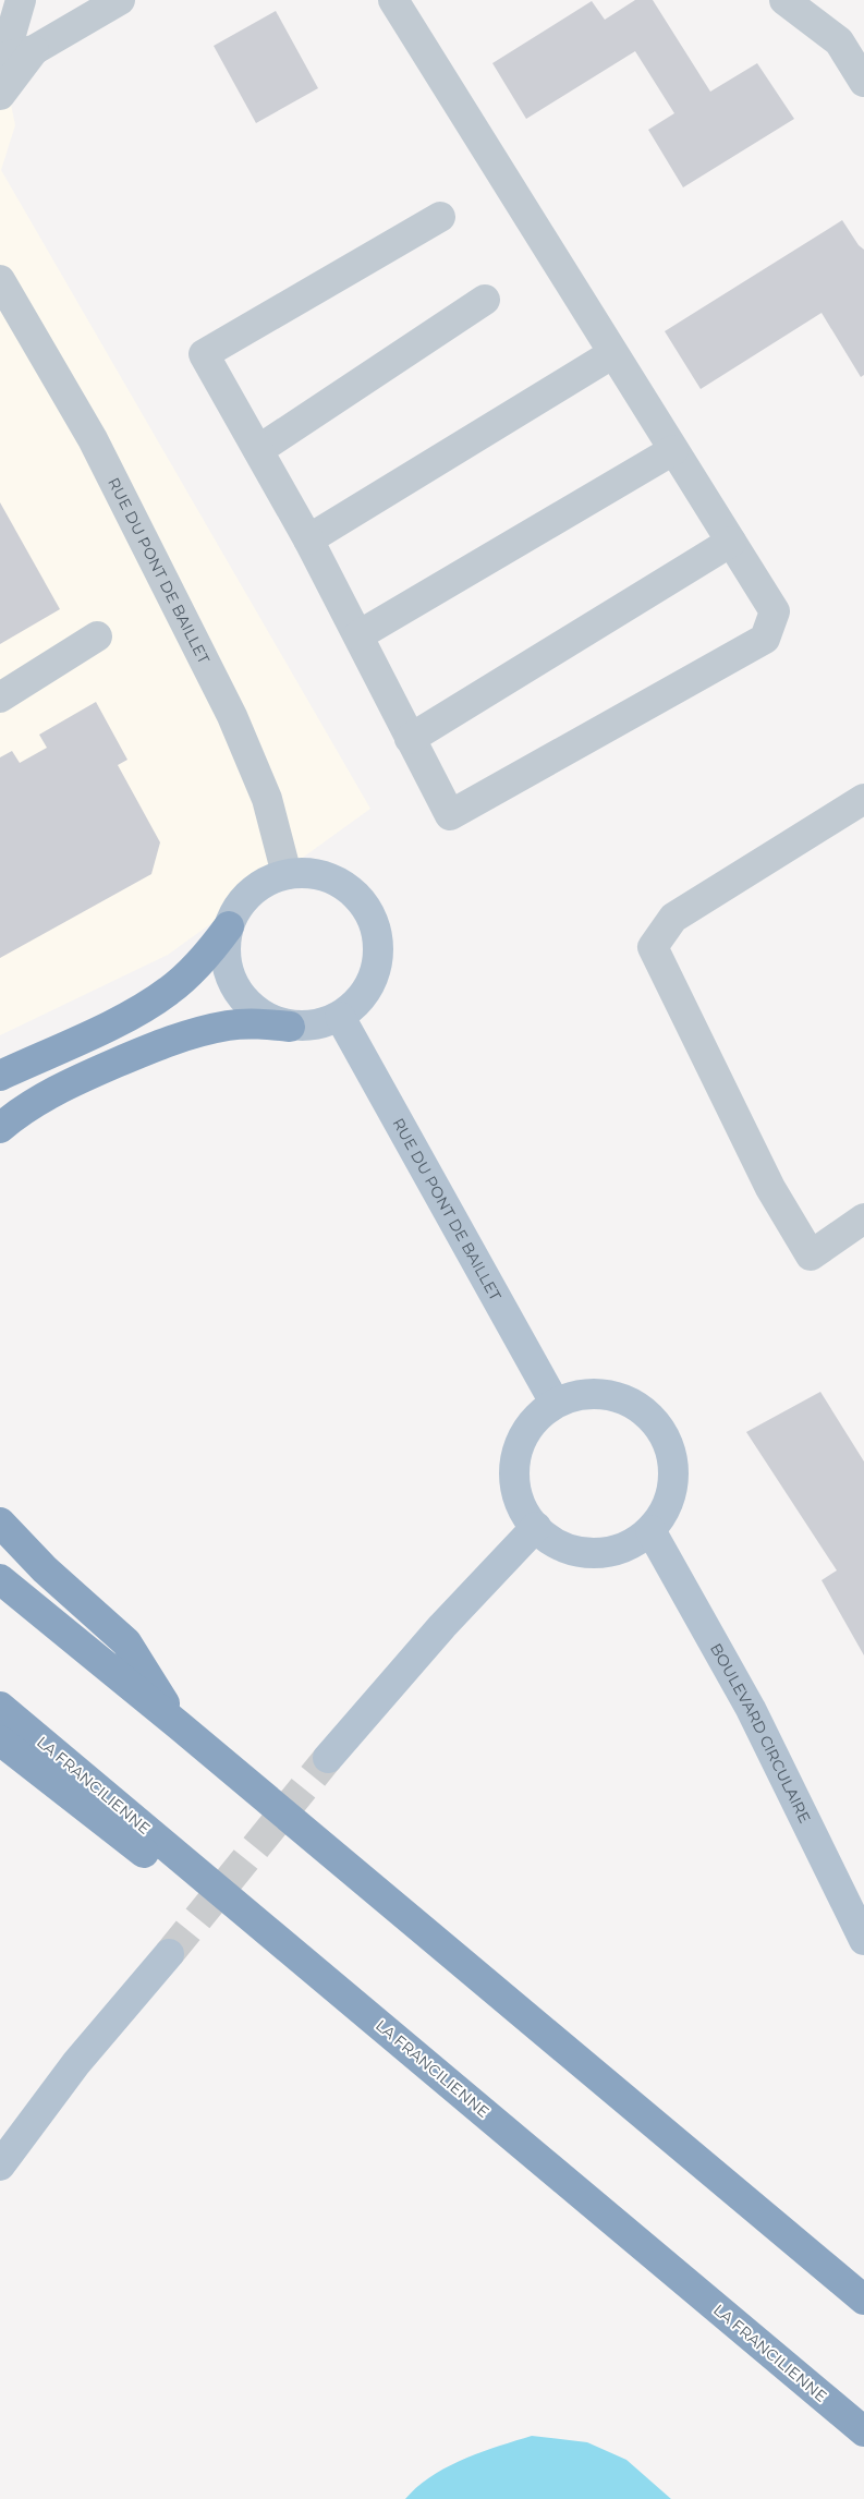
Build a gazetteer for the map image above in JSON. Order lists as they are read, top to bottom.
{
  "streets": {
    "highway": ["LA FRANCILIENNE"],
    "main road": ["RUE DU PONT DE BAILLET", "BOULEVARD CIRCULAIRE"]
  },
  "crossings": [
    ["RUE DU PONT DE BAILLET", "BOULEVARD CIRCULAIRE"]
  ]
}
